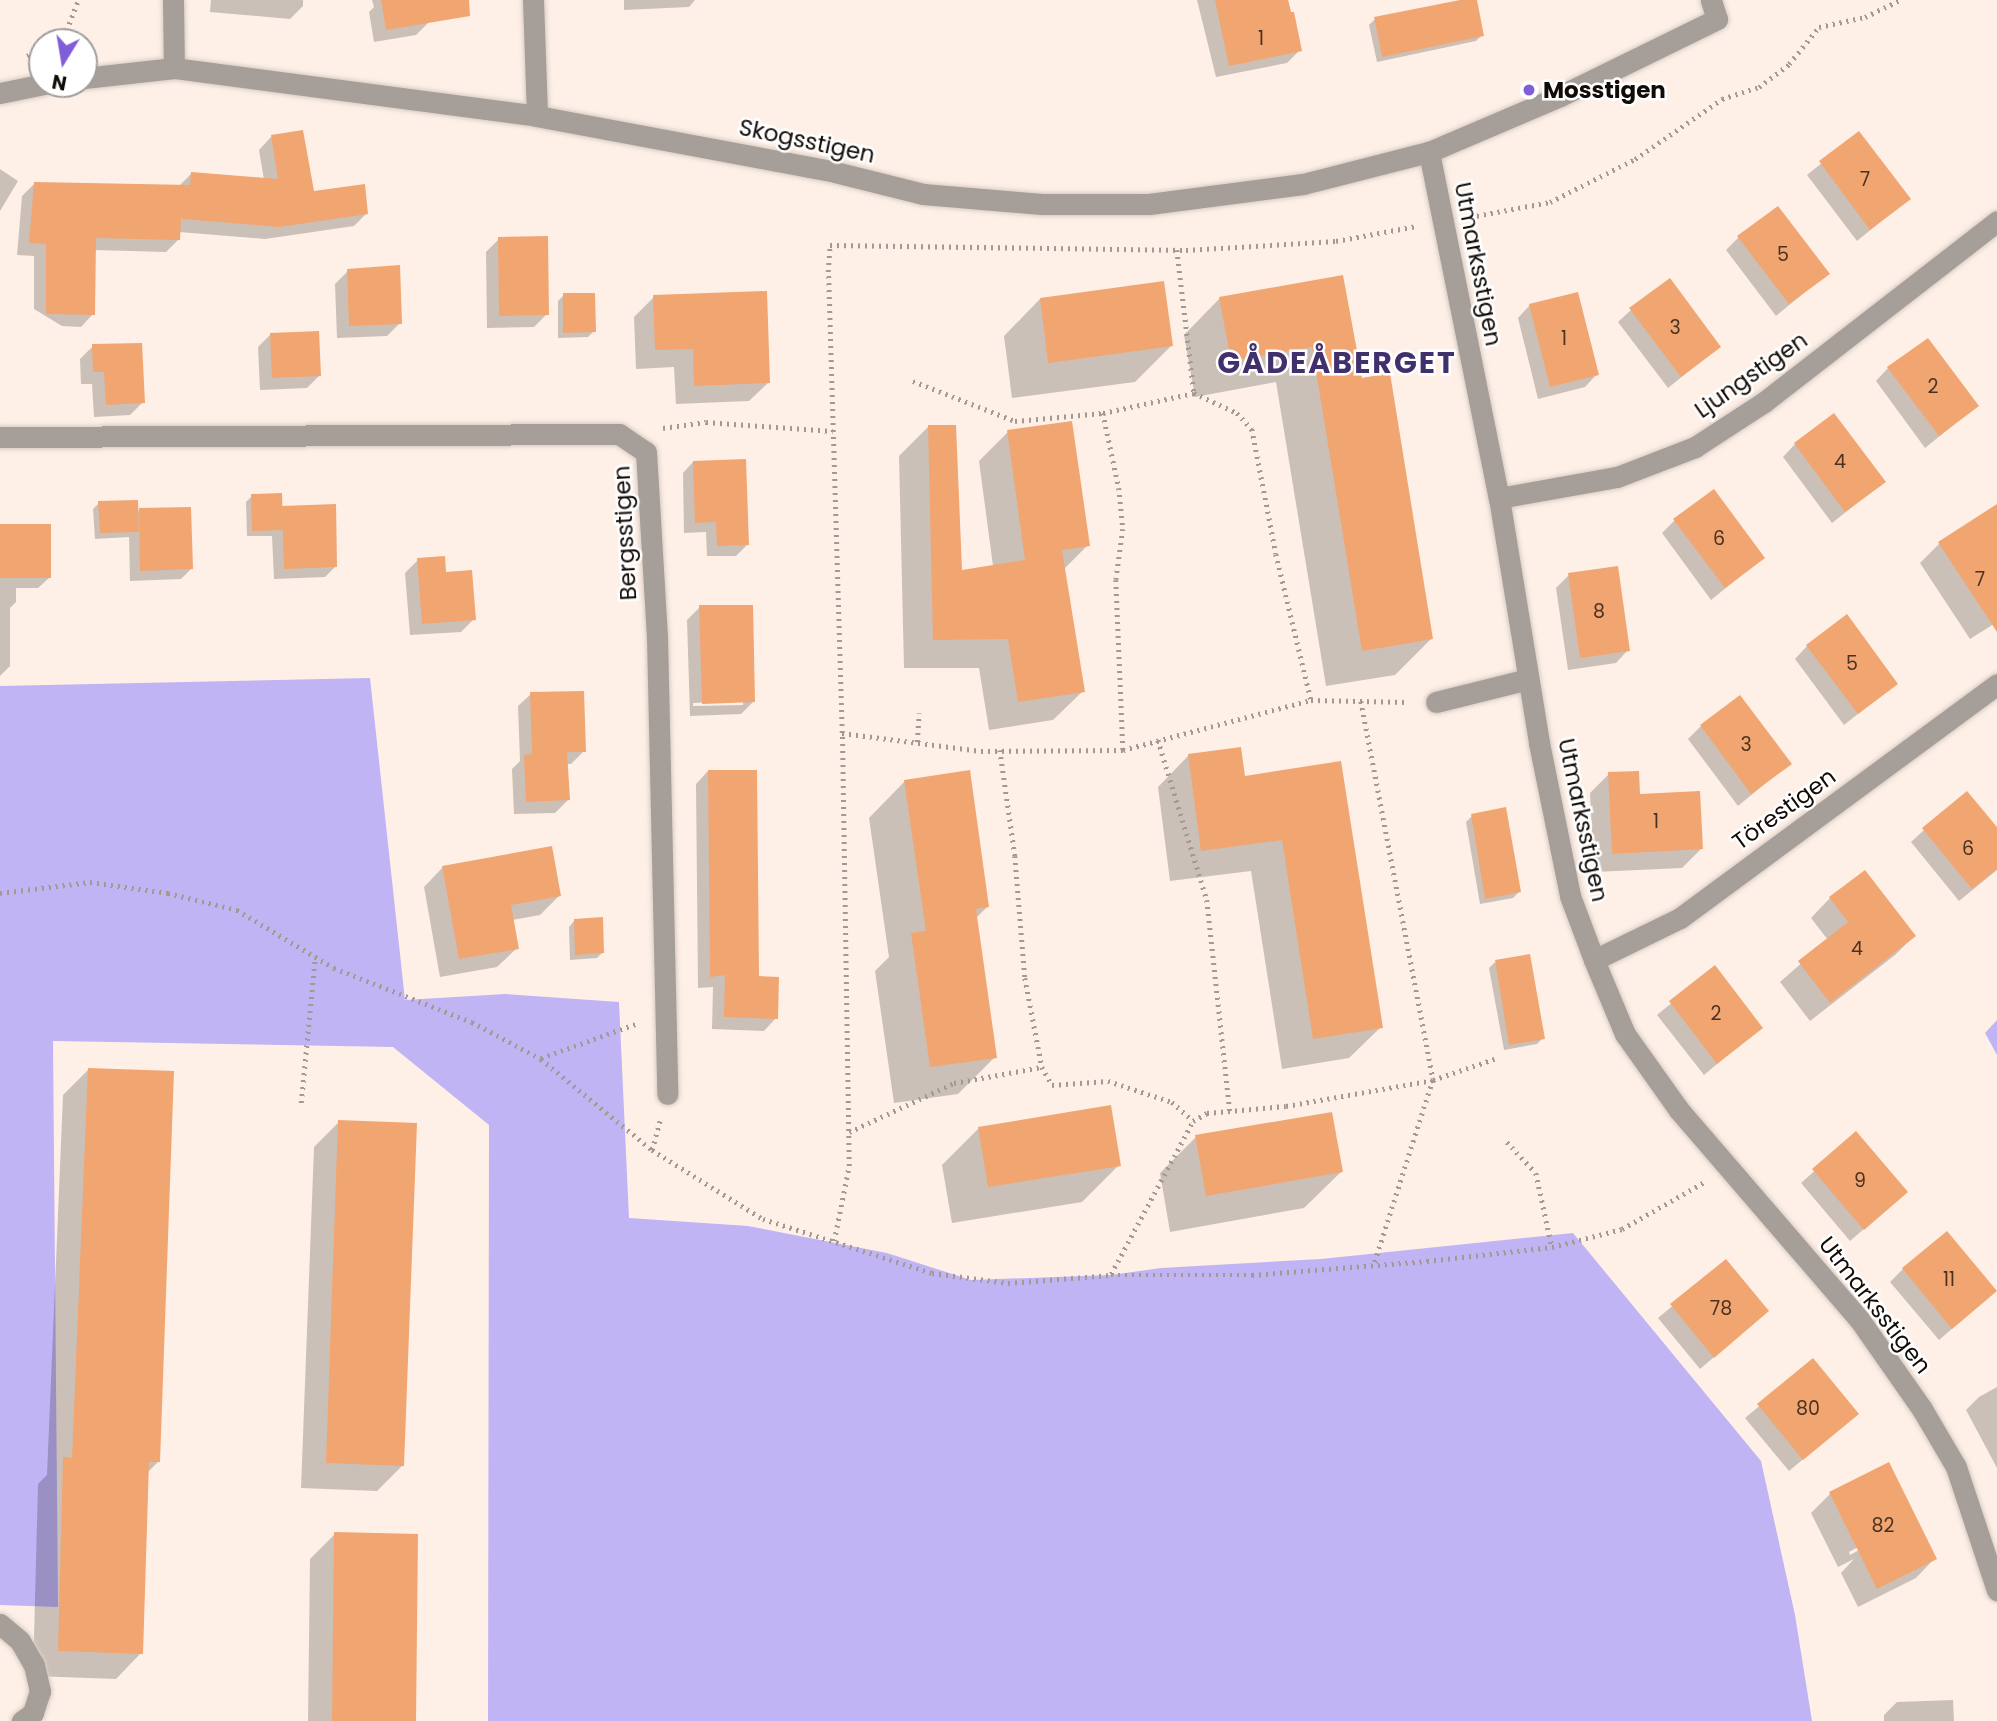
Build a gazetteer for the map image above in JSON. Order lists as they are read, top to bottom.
{
  "streets": {
    "street": [
      "Skogsstigen",
      "Utmarksstigen",
      "Ljungstigen",
      "Bergsstigen",
      "Törestigen"
    ]
  },
  "crossings": [
    ["Skogsstigen", "Utmarksstigen"],
    ["Utmarksstigen", "Ljungstigen"],
    ["Utmarksstigen", "Törestigen"]
  ],
  "districts": ["GÅDEÅBERGET"],
  "places": ["Mosstigen"],
  "house_numbers": [
    "1",
    "7",
    "5",
    "3",
    "1",
    "2",
    "4",
    "6",
    "7",
    "8",
    "5",
    "3",
    "1",
    "6",
    "4",
    "2",
    "9",
    "11",
    "78",
    "80",
    "82"
  ],
  "north": "bottom"
}
